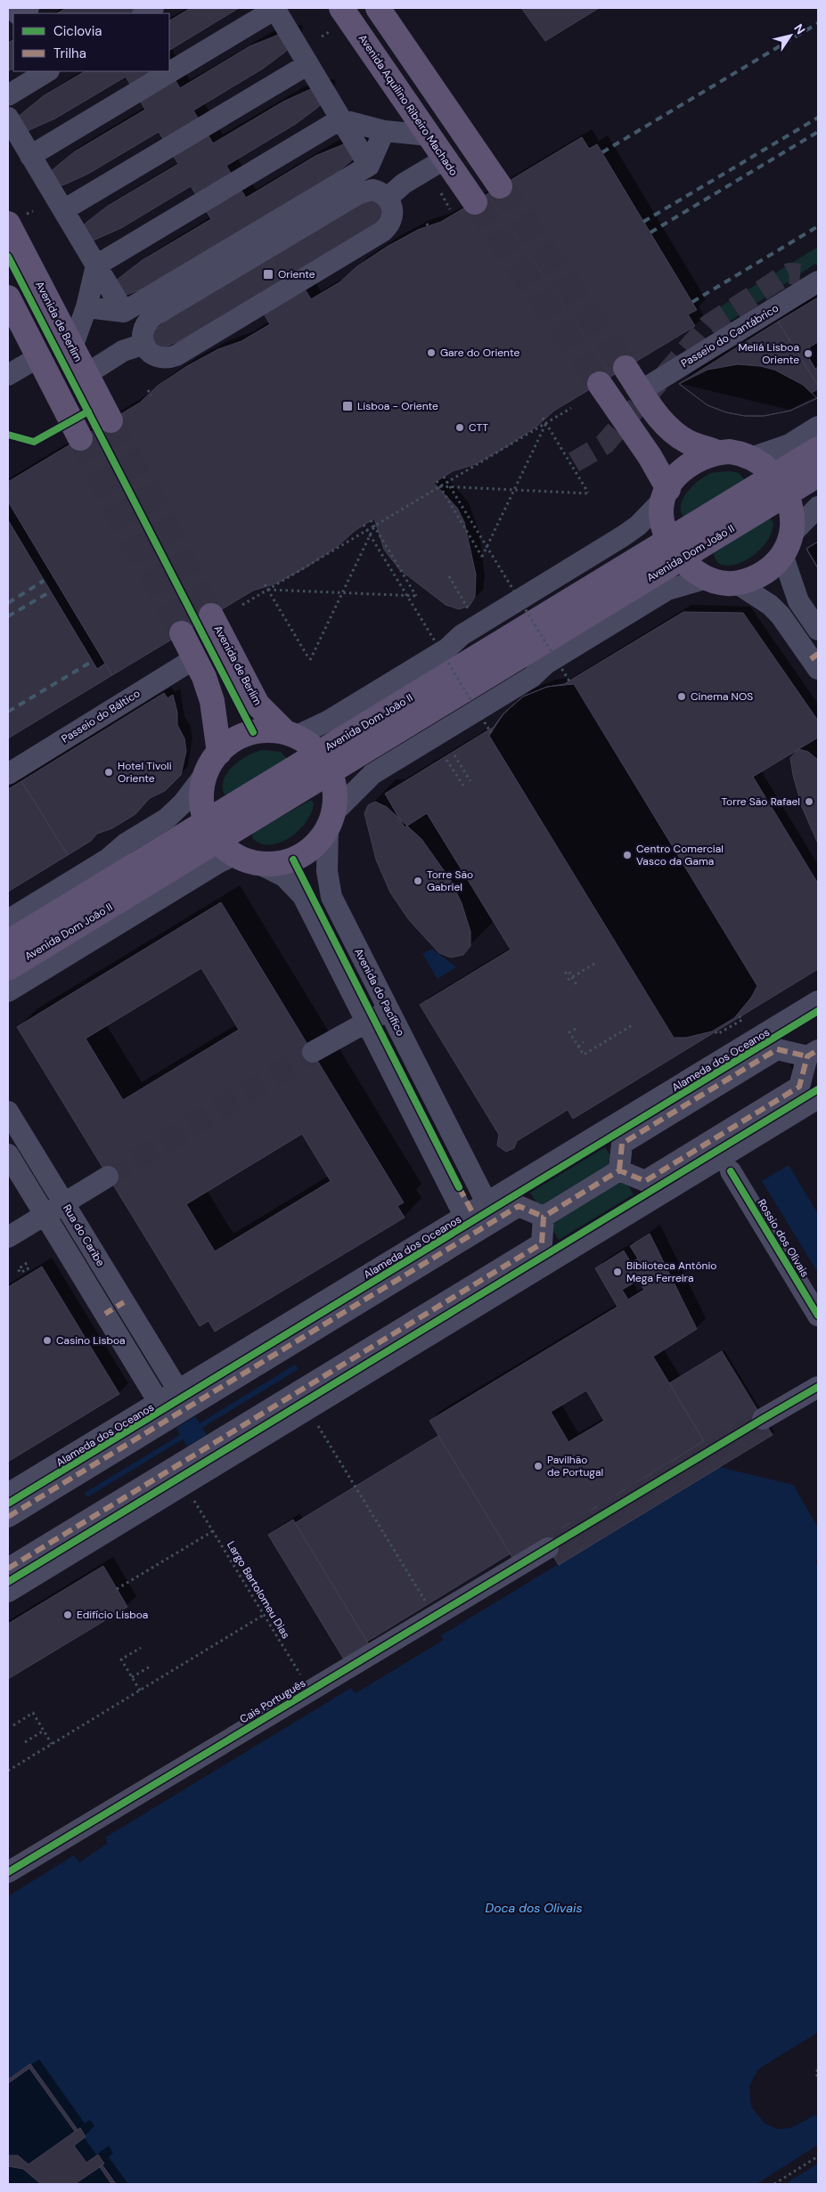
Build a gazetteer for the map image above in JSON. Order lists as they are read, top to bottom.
{
  "streets": {
    "main road": ["Avenida Aquilino Ribeiro Machado", "Avenida de Berlim", "Avenida Dom João II"],
    "street": [
      "Passeio do Cantábrico",
      "Passeio do Báltico",
      "Avenida do Pacífico",
      "Alameda dos Oceanos",
      "Rua do Caribe",
      "Rossio dos Olivais",
      "Cais Português"
    ],
    "path": ["Largo Bartolomeu Dias"]
  },
  "crossings": [
    ["Avenida de Berlim", "Avenida Dom João II"],
    ["Avenida Dom João II", "Avenida do Pacífico"],
    ["Avenida do Pacífico", "Alameda dos Oceanos"],
    ["Alameda dos Oceanos", "Rua do Caribe"],
    ["Largo Bartolomeu Dias", "Cais Português"]
  ],
  "water": ["Doca dos Olivais"],
  "places": {
    "transit": ["Oriente", "Lisboa - Oriente"],
    "other": [
      "Gare do Oriente",
      "Meliá Lisboa Oriente",
      "CTT",
      "Cinema NOS",
      "Hotel Tivoli Oriente",
      "Torre São Rafael",
      "Centro Comercial Vasco da Gama",
      "Torre São Gabriel",
      "Biblioteca António Mega Ferreira",
      "Casino Lisboa",
      "Pavilhão de Portugal",
      "Edifício Lisboa"
    ]
  },
  "legend": ["Ciclovia", "Trilha"],
  "north": "top right"
}
